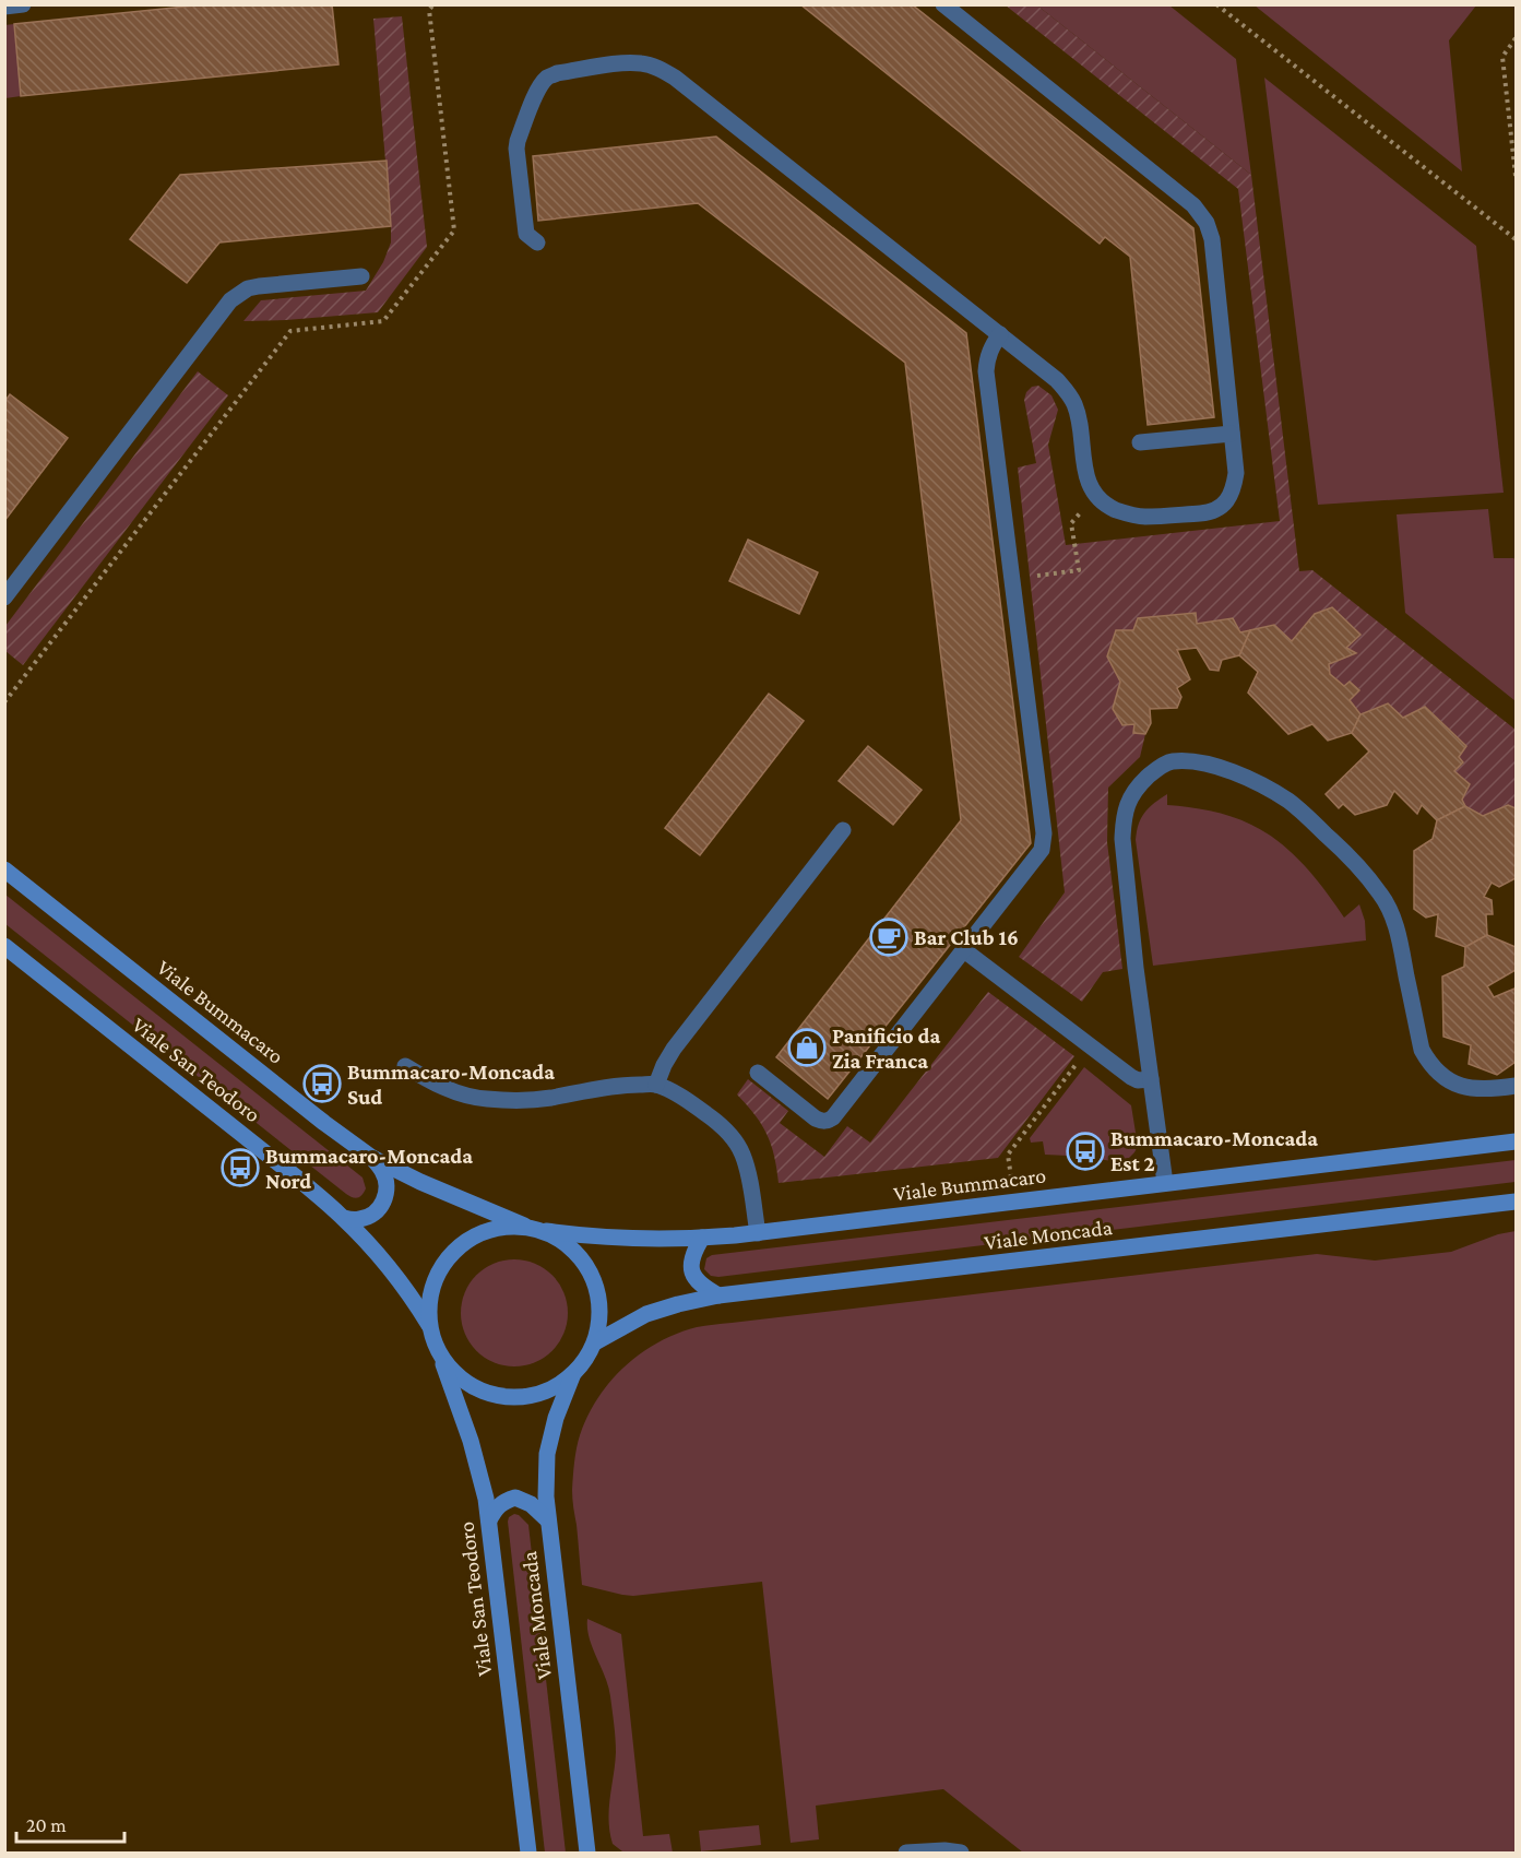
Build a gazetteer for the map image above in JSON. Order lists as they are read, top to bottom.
{
  "streets": {
    "main road": ["Viale Bummacaro", "Viale San Teodoro", "Viale Moncada"]
  },
  "crossings": [
    ["Viale Bummacaro", "Viale San Teodoro"],
    ["Viale Bummacaro", "Viale Moncada"],
    ["Viale San Teodoro", "Viale Moncada"]
  ],
  "places": {
    "cafe": ["Bar Club 16"],
    "shop": ["Panificio da Zia Franca"],
    "bus stop": ["Bummacaro-Moncada Sud", "Bummacaro-Moncada Est 2", "Bummacaro-Moncada Nord"]
  },
  "scale_bar": "20 m"
}
